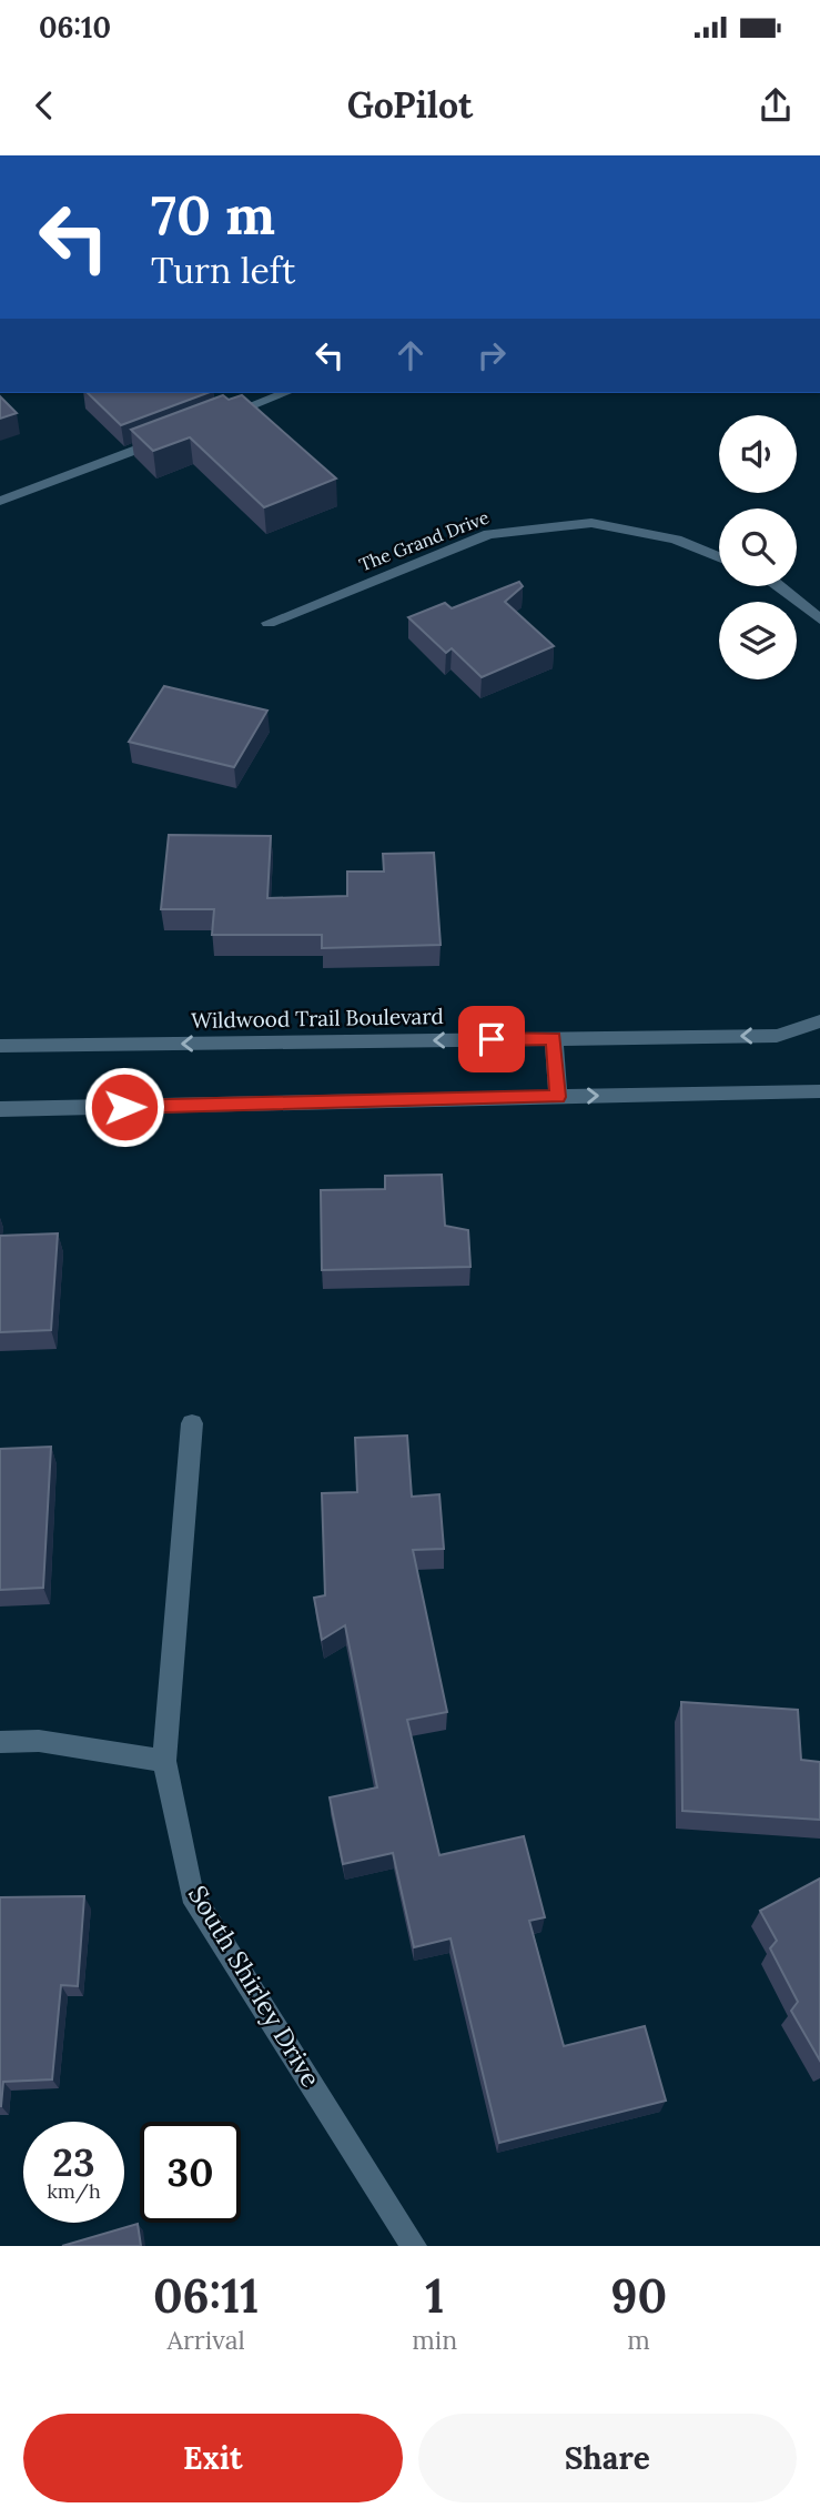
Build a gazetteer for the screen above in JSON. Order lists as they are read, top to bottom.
{
  "streets": {
    "street": ["The Grand Drive", "Wildwood Trail Boulevard", "South Shirley Drive"]
  },
  "page": {
    "status": "06:10",
    "header": "GoPilot",
    "turn": ["70 m", "Turn left"],
    "speed": "23 km/h",
    "limit": "30",
    "eta": [
      "06:11",
      "Arrival",
      "1",
      "min",
      "90",
      "m"
    ],
    "buttons": ["Exit", "Share"]
  }
}
